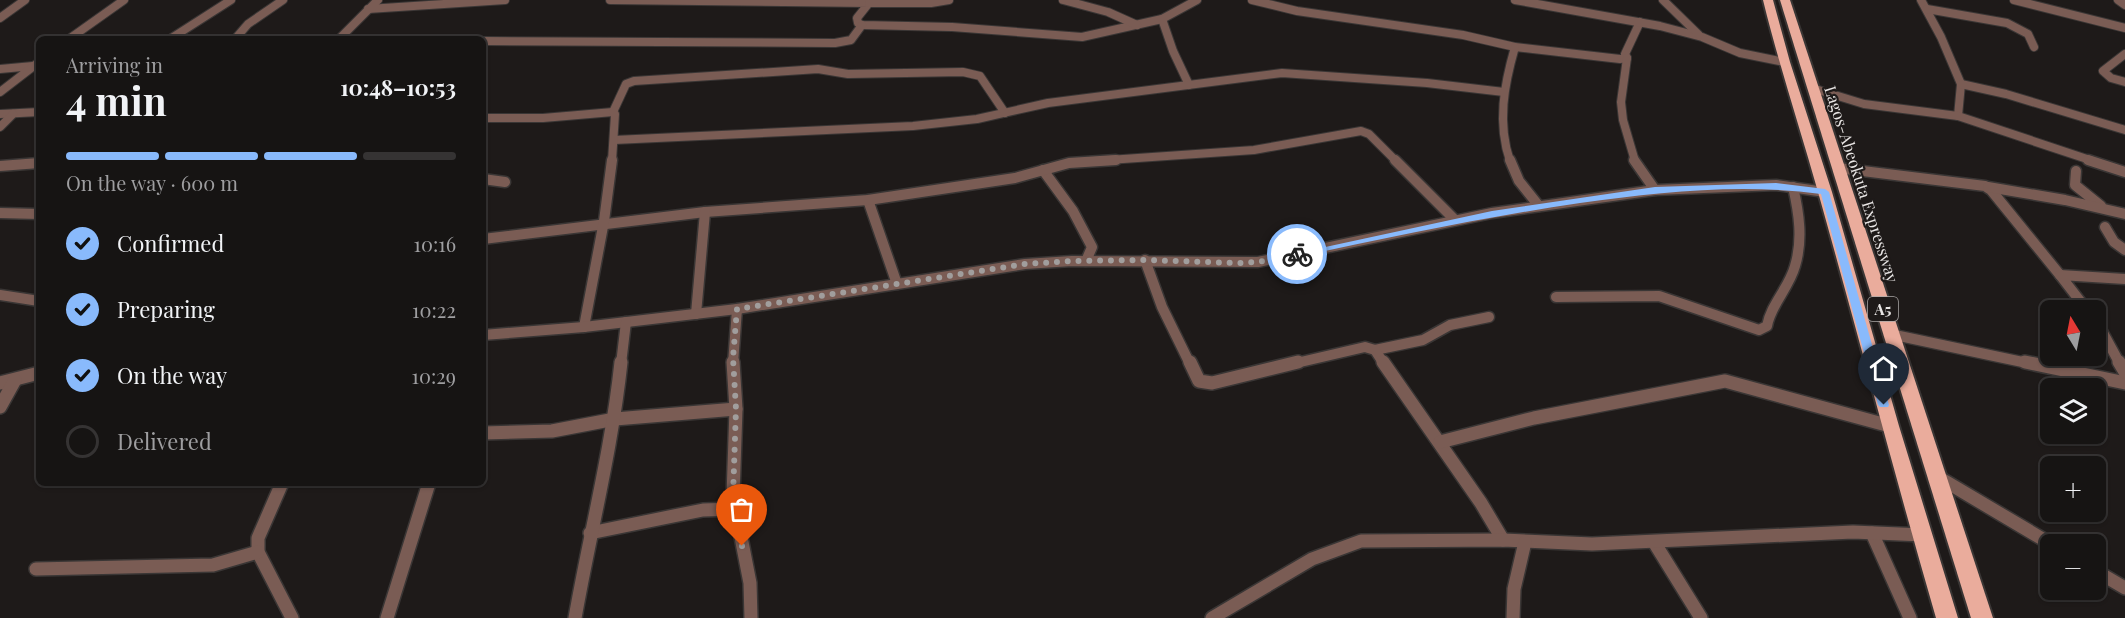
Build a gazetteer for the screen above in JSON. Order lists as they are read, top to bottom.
{
  "streets": {
    "highway": ["Lagos-Abeokuta Expressway", "A5"]
  },
  "north": "top",
  "page": {
    "heading": ["4 min", "Arriving in", "10:48–10:53"],
    "bar": "On the way · 600 m",
    "list": [
      ["Confirmed", "10:16"],
      ["Preparing", "10:22"],
      ["On the way", "10:29"],
      "Delivered"
    ],
    "map_buttons": ["+", "−"]
  }
}
